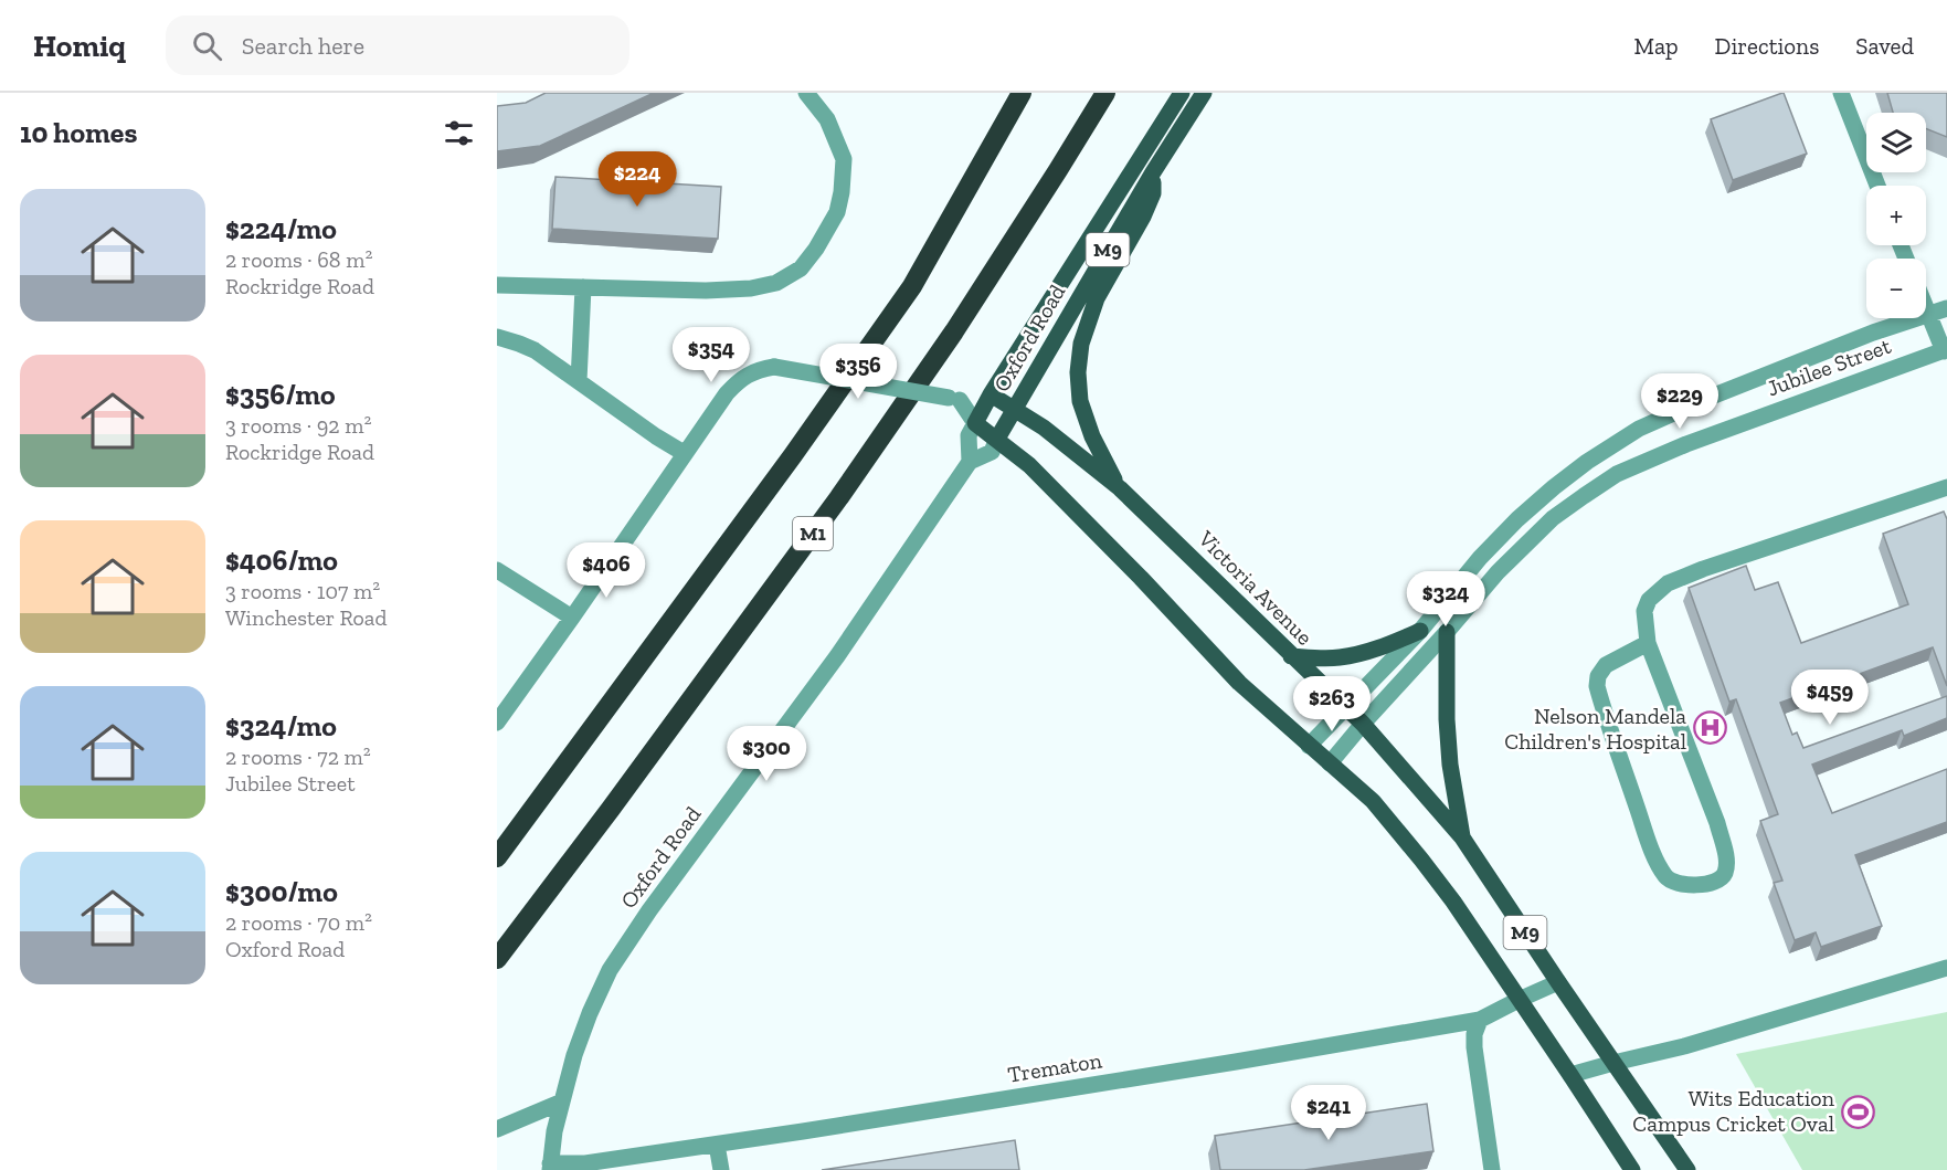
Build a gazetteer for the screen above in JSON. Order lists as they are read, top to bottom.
{
  "streets": {
    "highway": ["M1"],
    "main road": ["M9", "Oxford Road", "Victoria Avenue"],
    "street": ["Jubilee Street", "Trematon"]
  },
  "crossings": [
    ["M9", "Oxford Road"],
    ["M9", "Jubilee Street"],
    ["M9", "Trematon"],
    ["Oxford Road", "Victoria Avenue"],
    ["Oxford Road", "Trematon"],
    ["Jubilee Street", "Victoria Avenue"],
    ["Victoria Avenue", "Trematon"]
  ],
  "places": {
    "hospital": ["Nelson Mandela Children's Hospital"],
    "sports": ["Wits Education Campus Cricket Oval"]
  },
  "page": {
    "header": "Homiq",
    "search": "Search here",
    "nav": ["Map", "Directions", "Saved"],
    "heading": "10 homes",
    "map_buttons": ["+", "−"],
    "price": [
      "$224",
      "$354",
      "$356",
      "$229",
      "$406",
      "$324",
      "$459",
      "$263",
      "$300",
      "$241"
    ],
    "list": [
      {
        "name": "$224/mo",
        "note": "2 rooms · 68 m² · Rockridge Road"
      },
      {
        "name": "$356/mo",
        "note": "3 rooms · 92 m² · Rockridge Road"
      },
      {
        "name": "$406/mo",
        "note": "3 rooms · 107 m² · Winchester Road"
      },
      {
        "name": "$324/mo",
        "note": "2 rooms · 72 m² · Jubilee Street"
      },
      {
        "name": "$300/mo",
        "note": "2 rooms · 70 m² · Oxford Road"
      }
    ]
  }
}
